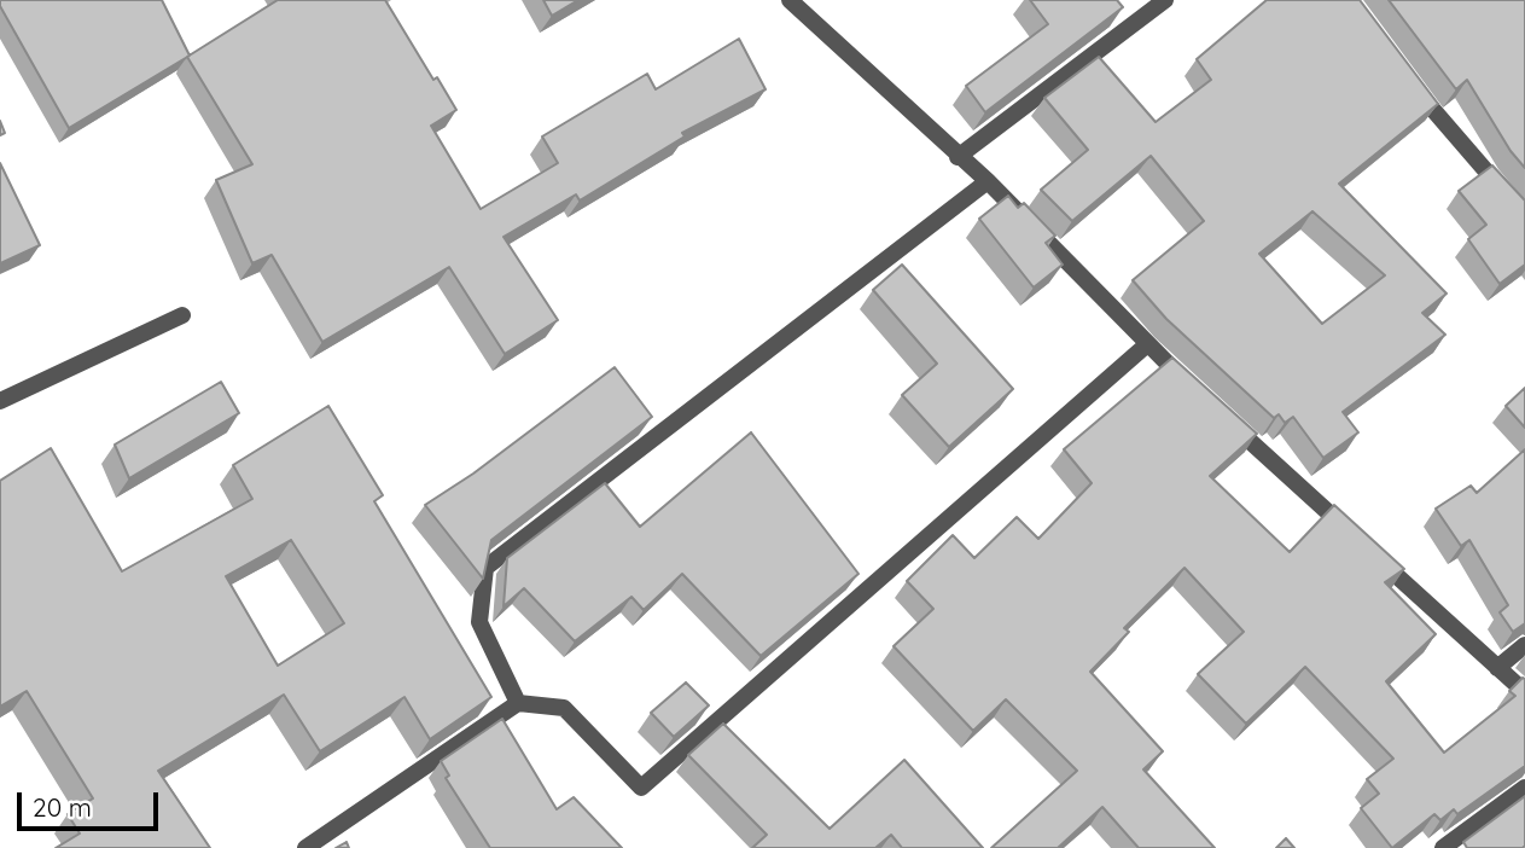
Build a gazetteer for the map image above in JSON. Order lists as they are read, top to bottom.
{
  "scale_bar": "20 m"
}
